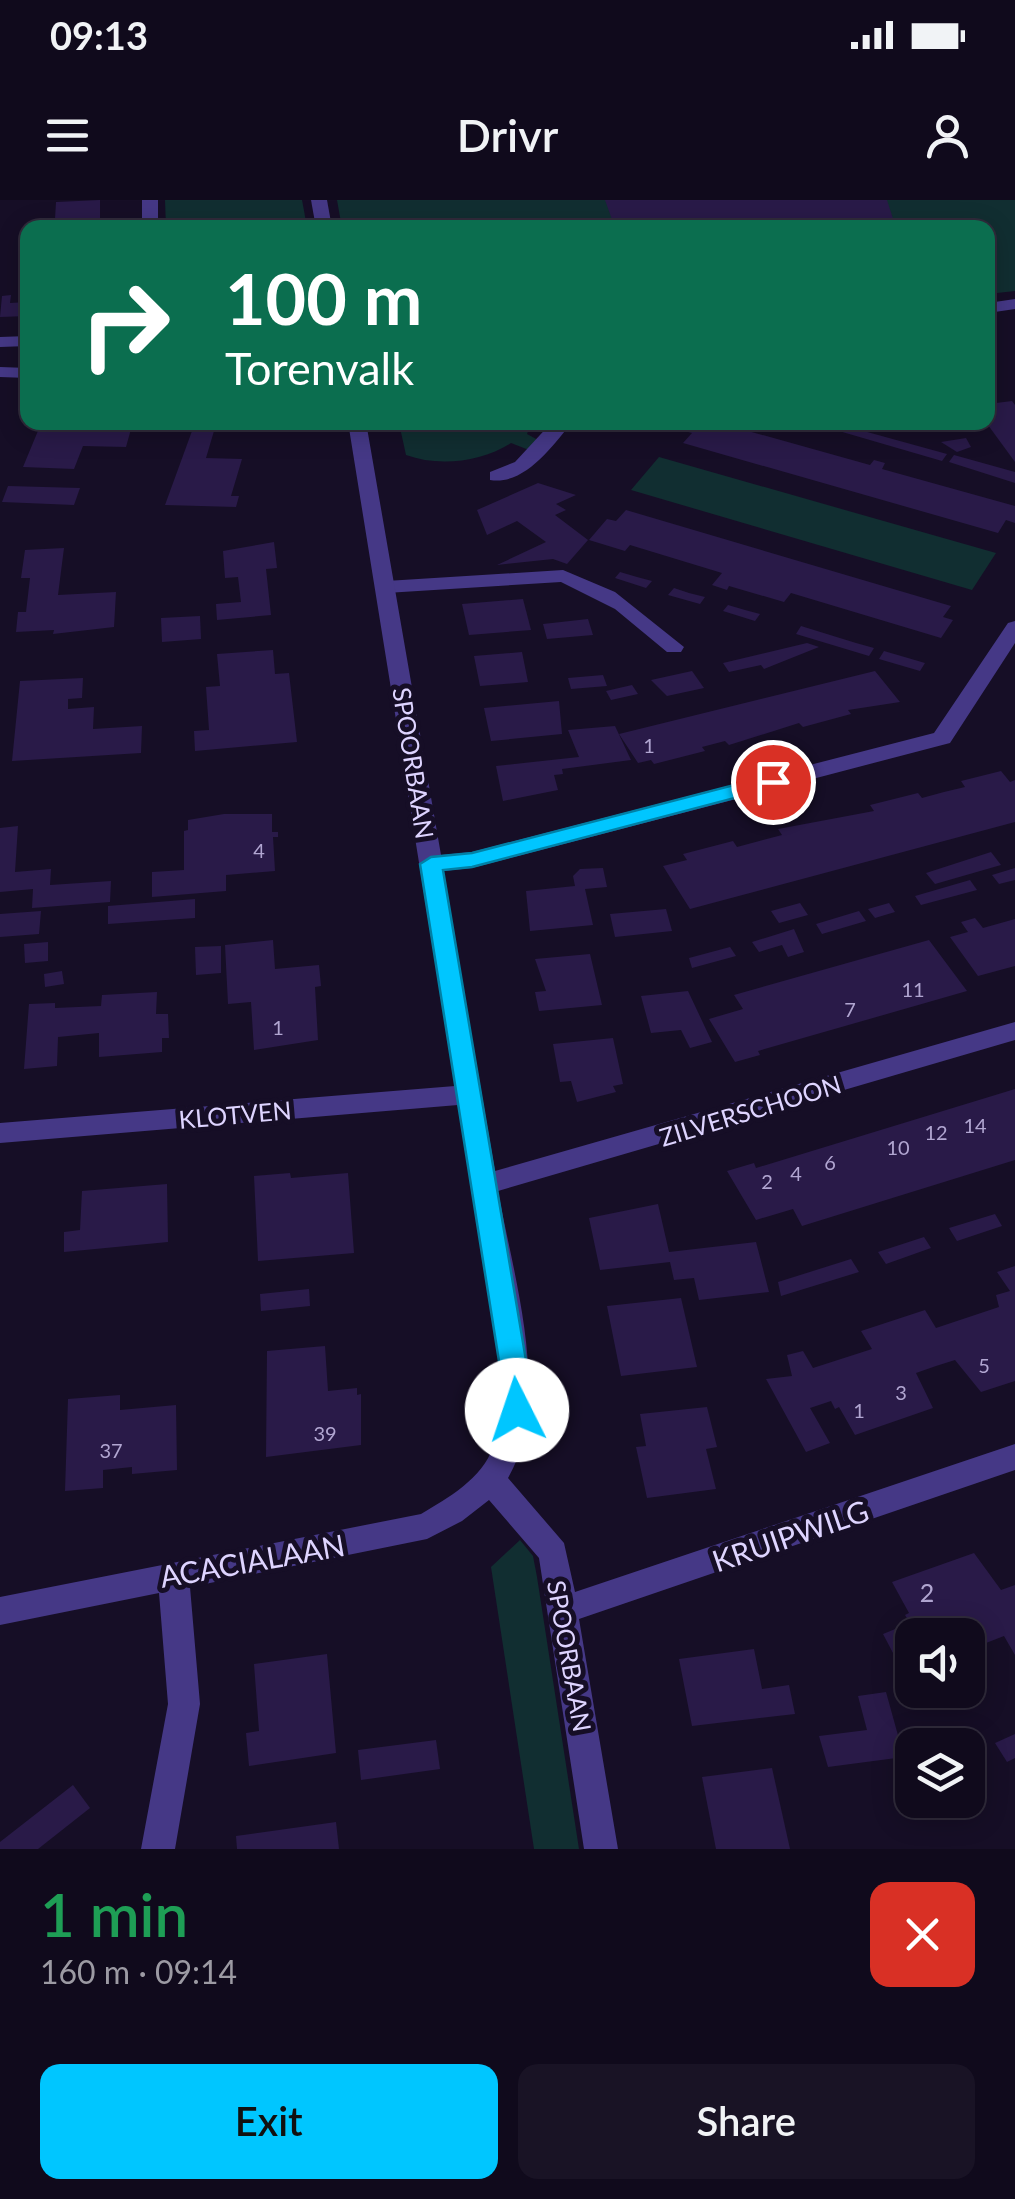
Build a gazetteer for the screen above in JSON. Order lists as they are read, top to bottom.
{
  "streets": {
    "street": [
      "SPOORBAAN",
      "ZILVERSCHOON",
      "KLOTVEN",
      "KRUIPWILG",
      "ACACIALAAN"
    ]
  },
  "crossings": [
    ["SPOORBAAN", "ZILVERSCHOON"],
    ["SPOORBAAN", "KLOTVEN"],
    ["SPOORBAAN", "KRUIPWILG"],
    ["SPOORBAAN", "ACACIALAAN"]
  ],
  "house_numbers": [
    "1",
    "4",
    "11",
    "7",
    "1",
    "14",
    "12",
    "10",
    "6",
    "4",
    "2",
    "5",
    "3",
    "1",
    "39",
    "37",
    "2"
  ],
  "page": {
    "status": "09:13",
    "header": "Drivr",
    "turn": ["100 m", "Torenvalk"],
    "heading": ["1 min", "160 m · 09:14"],
    "buttons": ["Exit", "Share"]
  }
}
